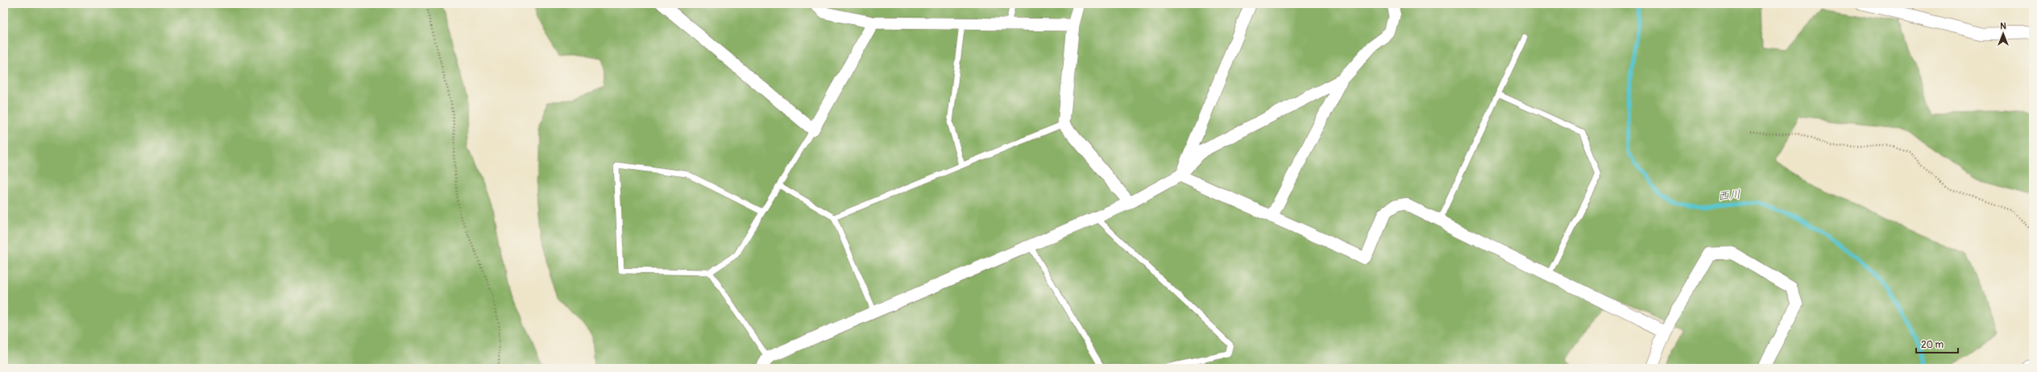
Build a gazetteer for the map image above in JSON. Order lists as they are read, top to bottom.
{
  "water": ["西川"],
  "scale_bar": "20 m",
  "north": "top"
}
